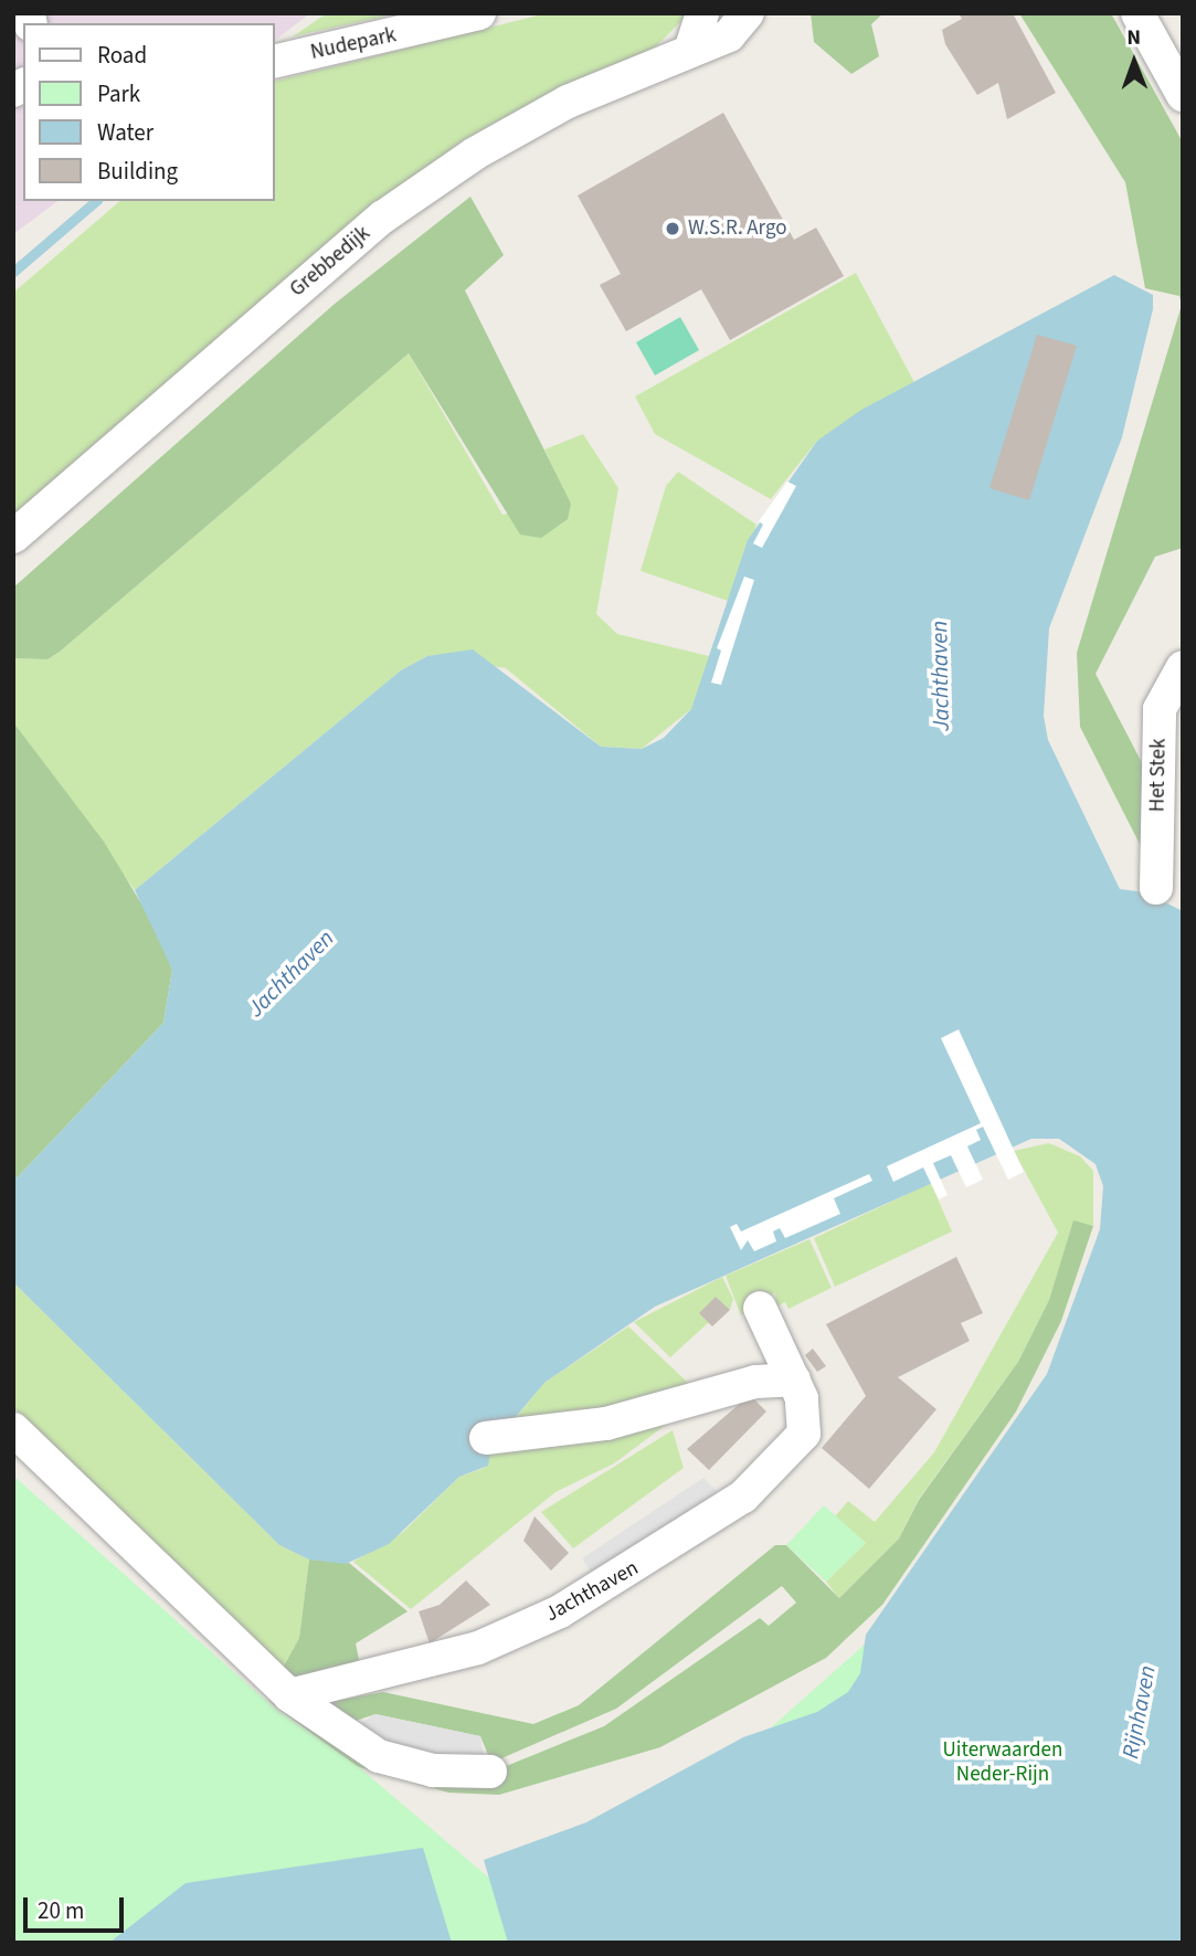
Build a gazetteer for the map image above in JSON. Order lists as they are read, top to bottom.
{
  "streets": {
    "street": [
      "Nudepark",
      "Grebbedijk",
      "Het Stek",
      "Jachthaven"
    ]
  },
  "water": ["Jachthaven", "Rijnhaven"],
  "parks": ["Uiterwaarden Neder-Rijn"],
  "places": ["W.S.R. Argo"],
  "legend": [
    "Road",
    "Park",
    "Water",
    "Building"
  ],
  "scale_bar": "20 m",
  "north": "top"
}
